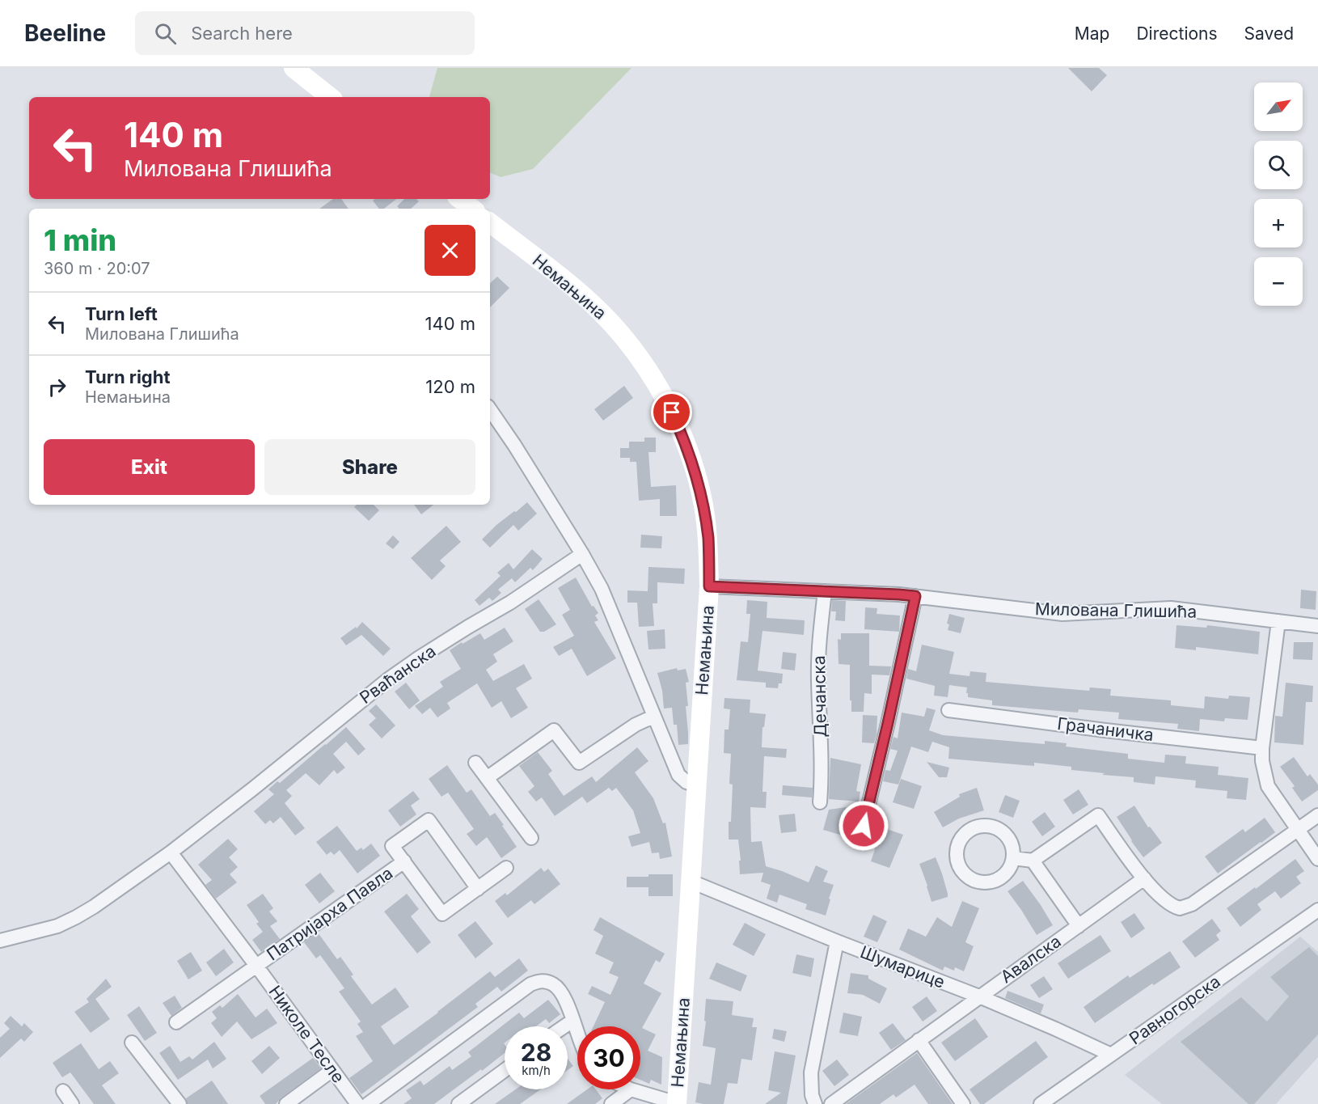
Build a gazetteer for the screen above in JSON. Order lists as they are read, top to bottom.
{
  "streets": {
    "street": [
      "Немањина",
      "Милована Глишића",
      "Рваћанска",
      "Дечанска",
      "Грачаничка",
      "Патријарха Павла",
      "Авалска",
      "Шумарице",
      "Равногорска",
      "Николе Тесле"
    ]
  },
  "crossings": [
    ["Немањина", "Милована Глишића"],
    ["Немањина", "Шумарице"],
    ["Милована Глишића", "Дечанска"],
    ["Рваћанска", "Николе Тесле"],
    ["Патријарха Павла", "Николе Тесле"],
    ["Авалска", "Шумарице"],
    ["Шумарице", "Равногорска"]
  ],
  "north": "top right",
  "page": {
    "header": "Beeline",
    "search": "Search here",
    "nav": ["Map", "Directions", "Saved"],
    "map_buttons": ["+", "−"],
    "turn": ["140 m", "Милована Глишића"],
    "heading": ["1 min", "360 m · 20:07"],
    "list": [
      {
        "name": "Turn left",
        "note": "Милована Глишића",
        "value": "140 m"
      },
      {
        "name": "Turn right",
        "note": "Немањина",
        "value": "120 m"
      }
    ],
    "buttons": ["Exit", "Share"],
    "speed": "28 km/h",
    "limit": "30"
  }
}
